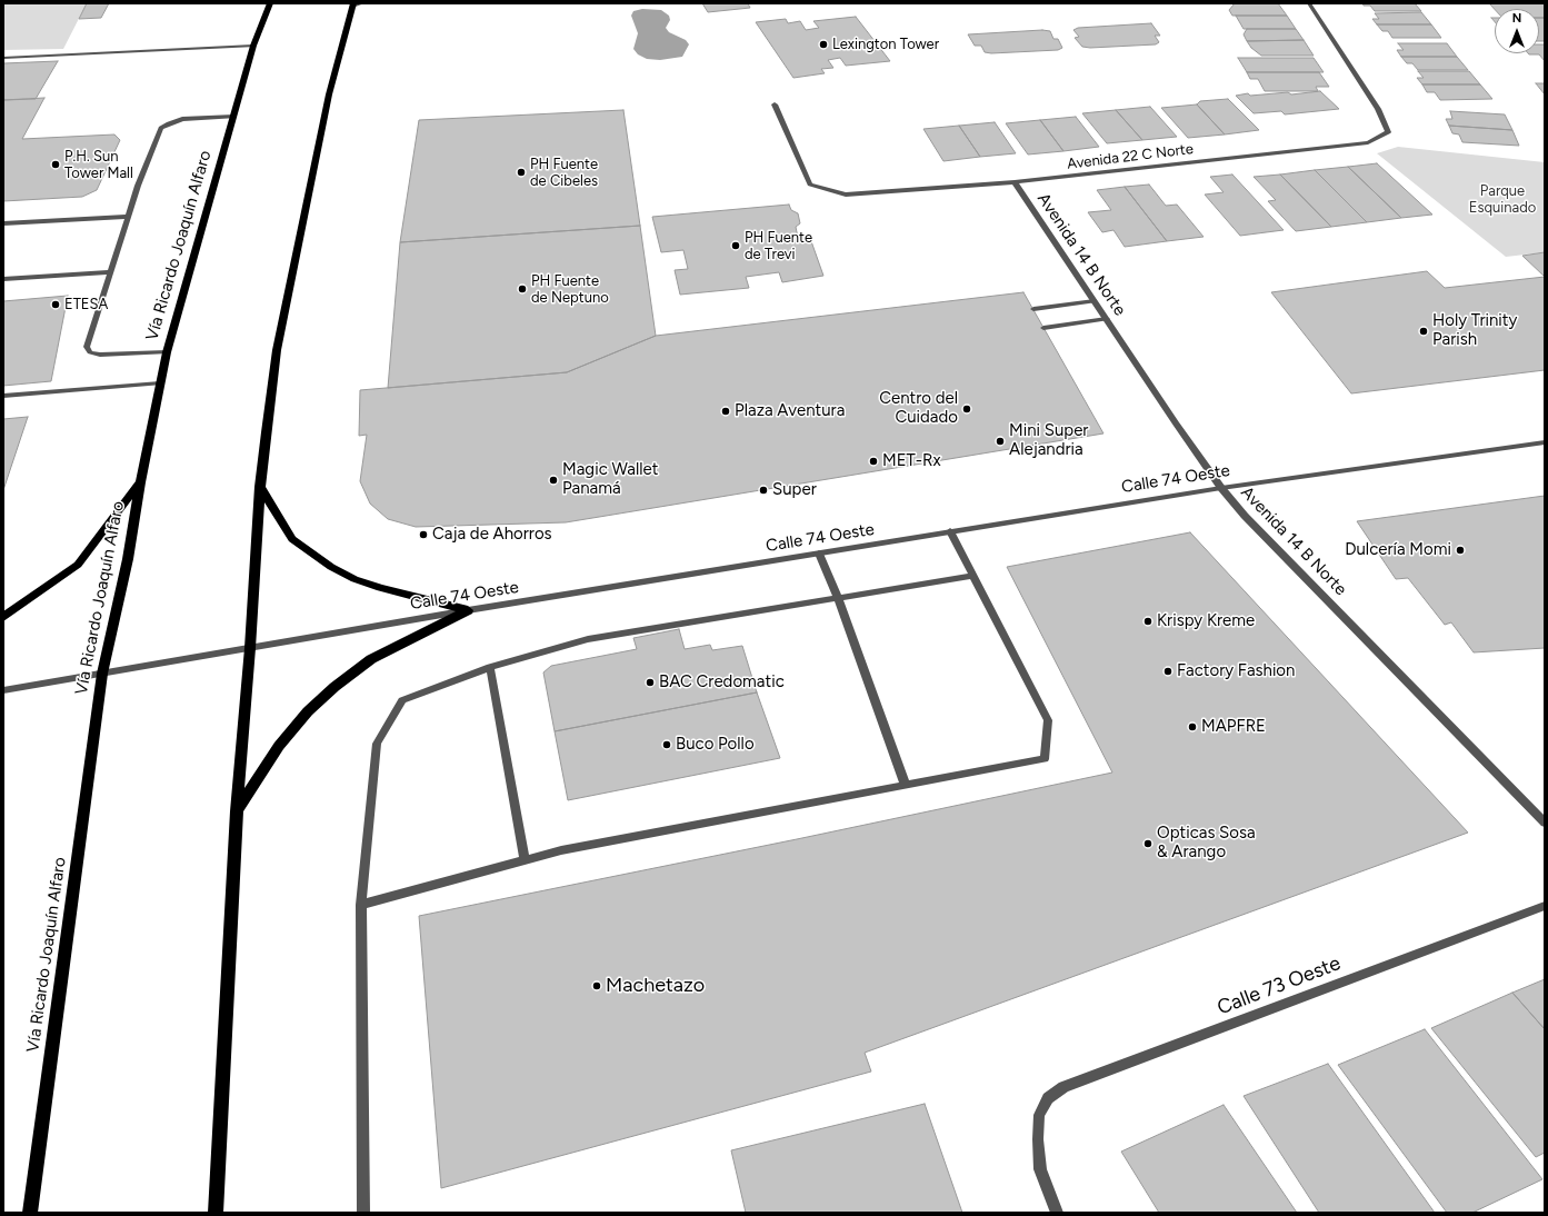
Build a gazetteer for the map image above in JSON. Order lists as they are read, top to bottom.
{
  "streets": {
    "main road": ["Vía Ricardo Joaquín Alfaro"],
    "street": [
      "Avenida 22 C Norte",
      "Avenida 14 B Norte",
      "Calle 74 Oeste",
      "Calle 73 Oeste"
    ]
  },
  "crossings": [
    ["Avenida 22 C Norte", "Avenida 14 B Norte"],
    ["Vía Ricardo Joaquín Alfaro", "Calle 74 Oeste"],
    ["Avenida 14 B Norte", "Calle 74 Oeste"]
  ],
  "parks": ["Parque Esquinado"],
  "places": [
    "Lexington Tower",
    "P.H. Sun Tower Mall",
    "PH Fuente de Cibeles",
    "PH Fuente de Trevi",
    "PH Fuente de Neptuno",
    "ETESA",
    "Holy Trinity Parish",
    "Centro del Cuidado",
    "Plaza Aventura",
    "Mini Super Alejandria",
    "MET-Rx",
    "Magic Wallet Panamá",
    "Super",
    "Caja de Ahorros",
    "Dulcería Momi",
    "Krispy Kreme",
    "Factory Fashion",
    "BAC Credomatic",
    "MAPFRE",
    "Buco Pollo",
    "Opticas Sosa & Arango",
    "Machetazo"
  ],
  "north": "top"
}
